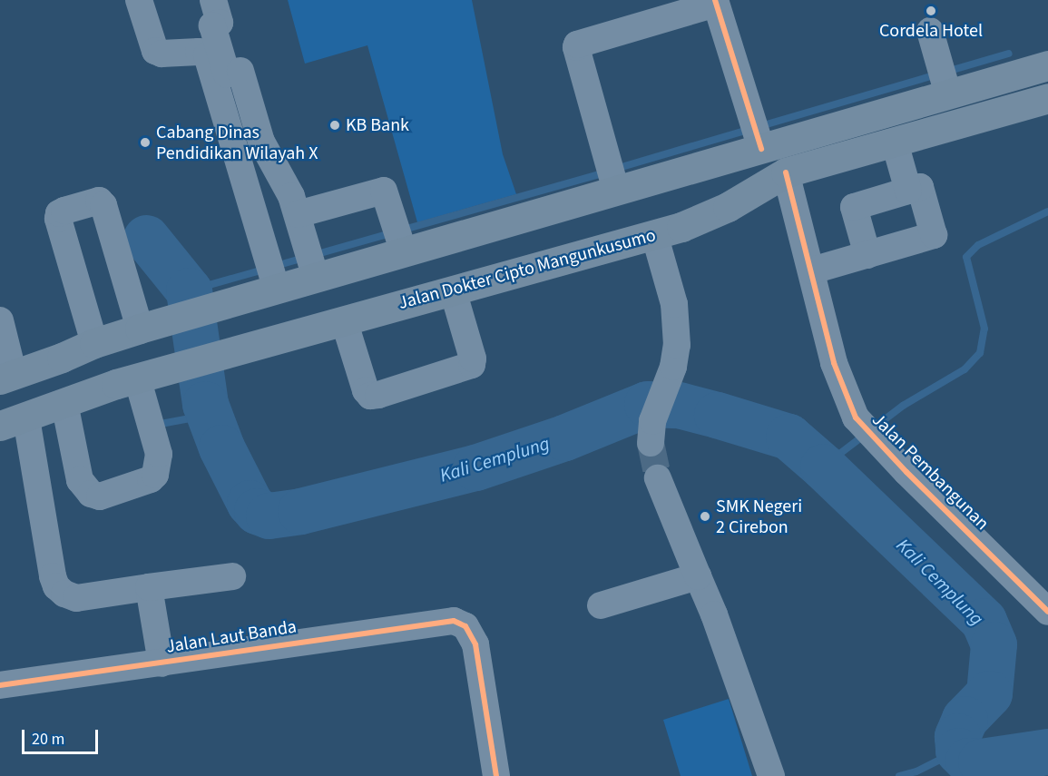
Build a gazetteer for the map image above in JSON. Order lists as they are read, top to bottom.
{
  "streets": {
    "main road": ["Jalan Dokter Cipto Mangunkusumo"],
    "street": ["Jalan Pembangunan", "Jalan Laut Banda"]
  },
  "crossings": [
    ["Jalan Dokter Cipto Mangunkusumo", "Jalan Pembangunan"]
  ],
  "water": ["Kali Cemplung"],
  "places": [
    "Cordela Hotel",
    "KB Bank",
    "Cabang Dinas Pendidikan Wilayah X",
    "SMK Negeri 2 Cirebon"
  ],
  "scale_bar": "20 m"
}
